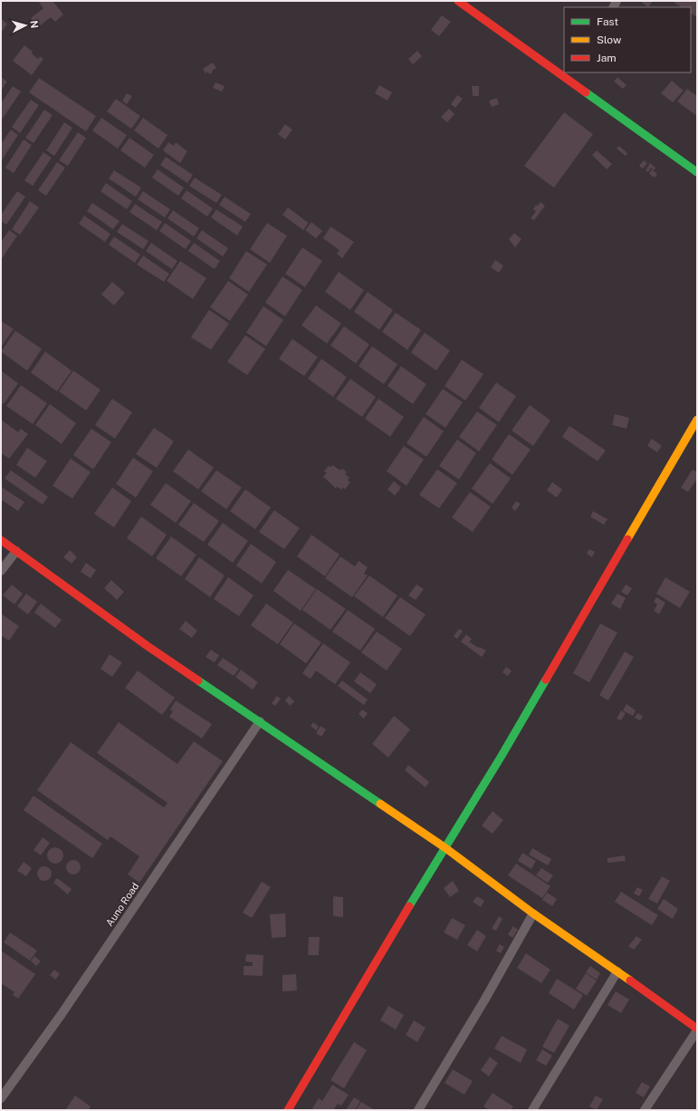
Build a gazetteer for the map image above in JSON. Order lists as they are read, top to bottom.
{
  "streets": {
    "street": ["Auno Road"]
  },
  "legend": ["Fast", "Slow", "Jam"],
  "north": "right"
}
